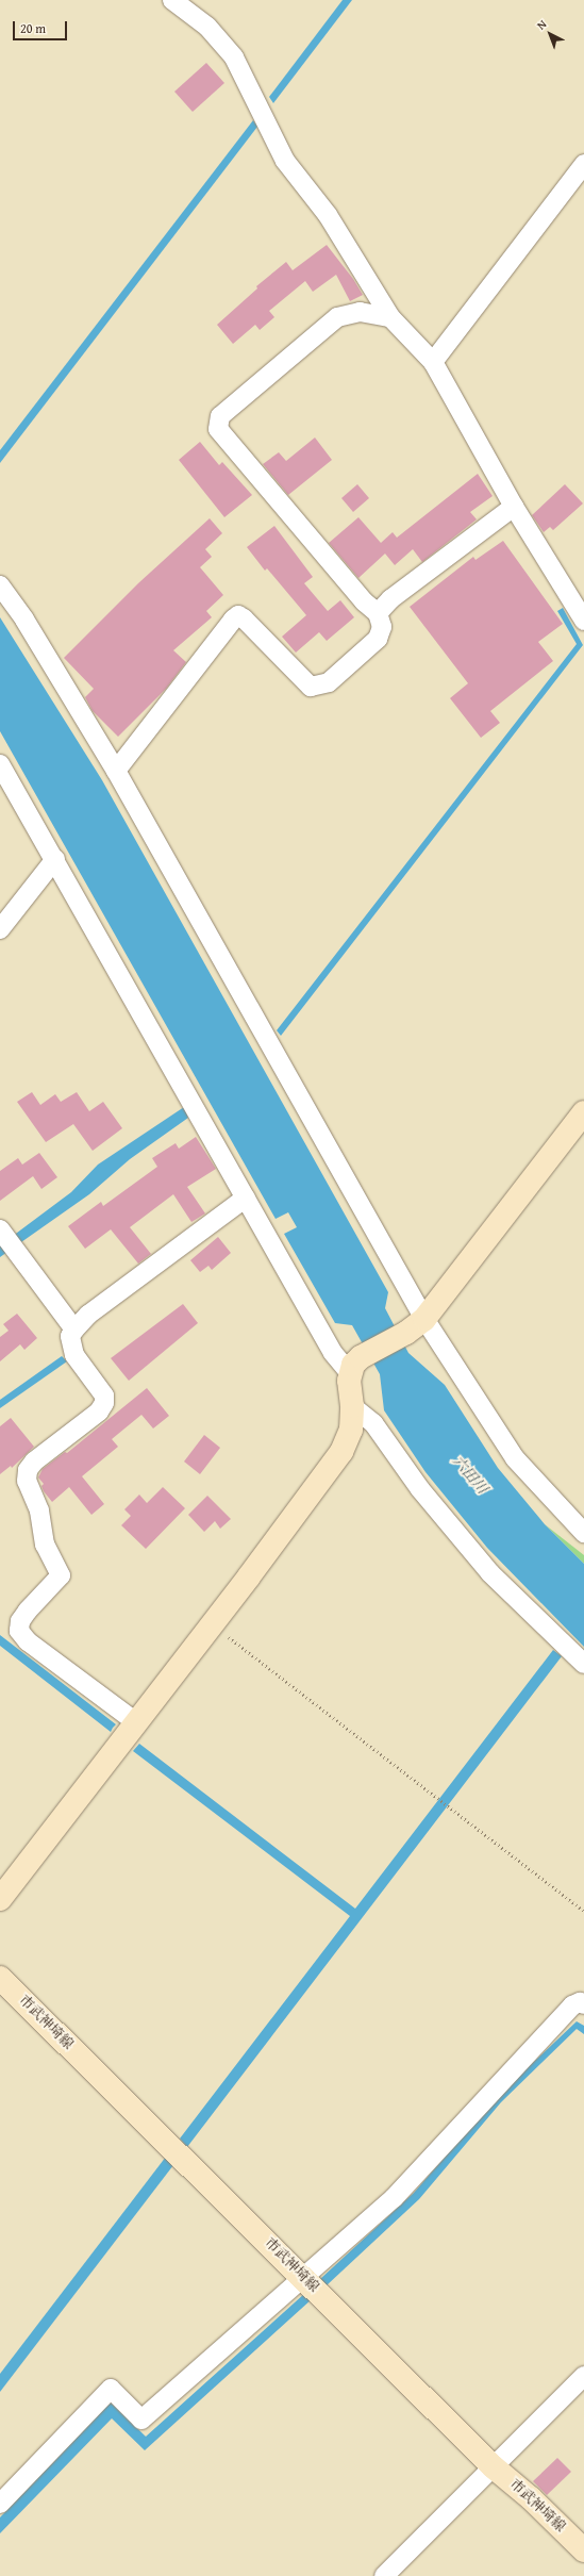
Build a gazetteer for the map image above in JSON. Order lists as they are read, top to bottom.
{
  "streets": {
    "street": ["市武神埼線"]
  },
  "water": ["六田川"],
  "scale_bar": "20 m",
  "north": "top left"
}
